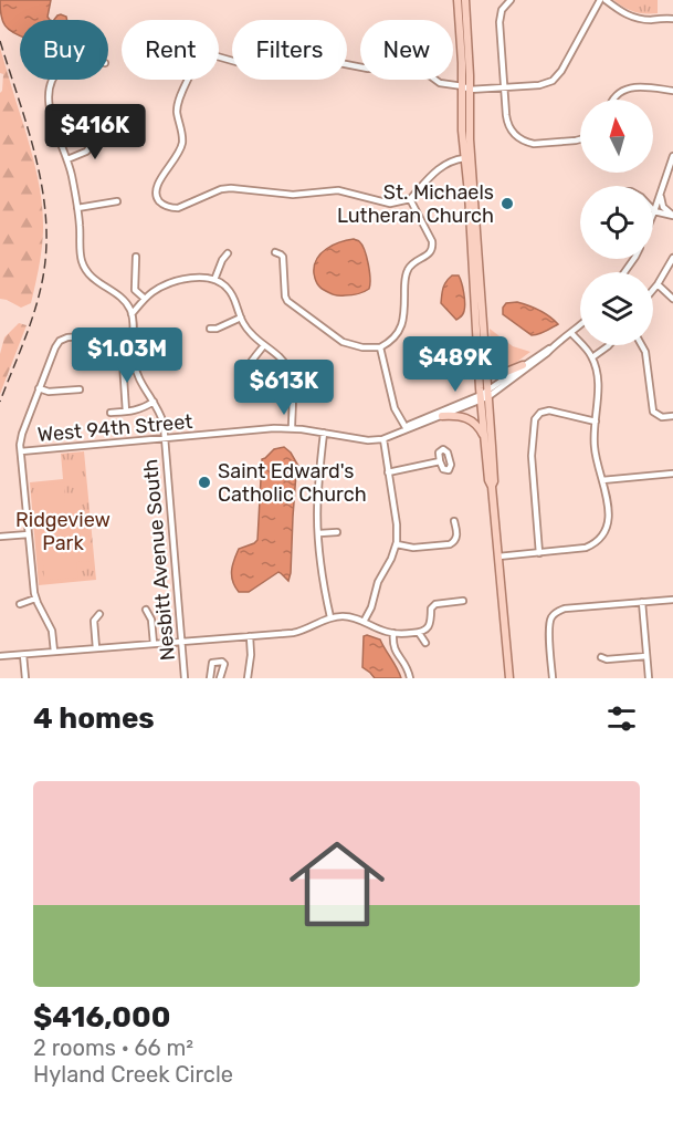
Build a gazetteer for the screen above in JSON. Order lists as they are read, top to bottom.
{
  "streets": {
    "street": ["West 94th Street", "Nesbitt Avenue South"]
  },
  "crossings": [
    ["West 94th Street", "Nesbitt Avenue South"]
  ],
  "parks": ["Ridgeview Park"],
  "places": ["St. Michaels Lutheran Church", "Saint Edward's Catholic Church"],
  "north": "top",
  "page": {
    "chip": [
      "Buy",
      "Rent",
      "Filters",
      "New"
    ],
    "price": [
      "$416K",
      "$1.03M",
      "$489K",
      "$613K"
    ],
    "heading": "4 homes",
    "list": [
      {
        "name": "$416,000",
        "note": "2 rooms · 66 m² · Hyland Creek Circle"
      }
    ]
  }
}
